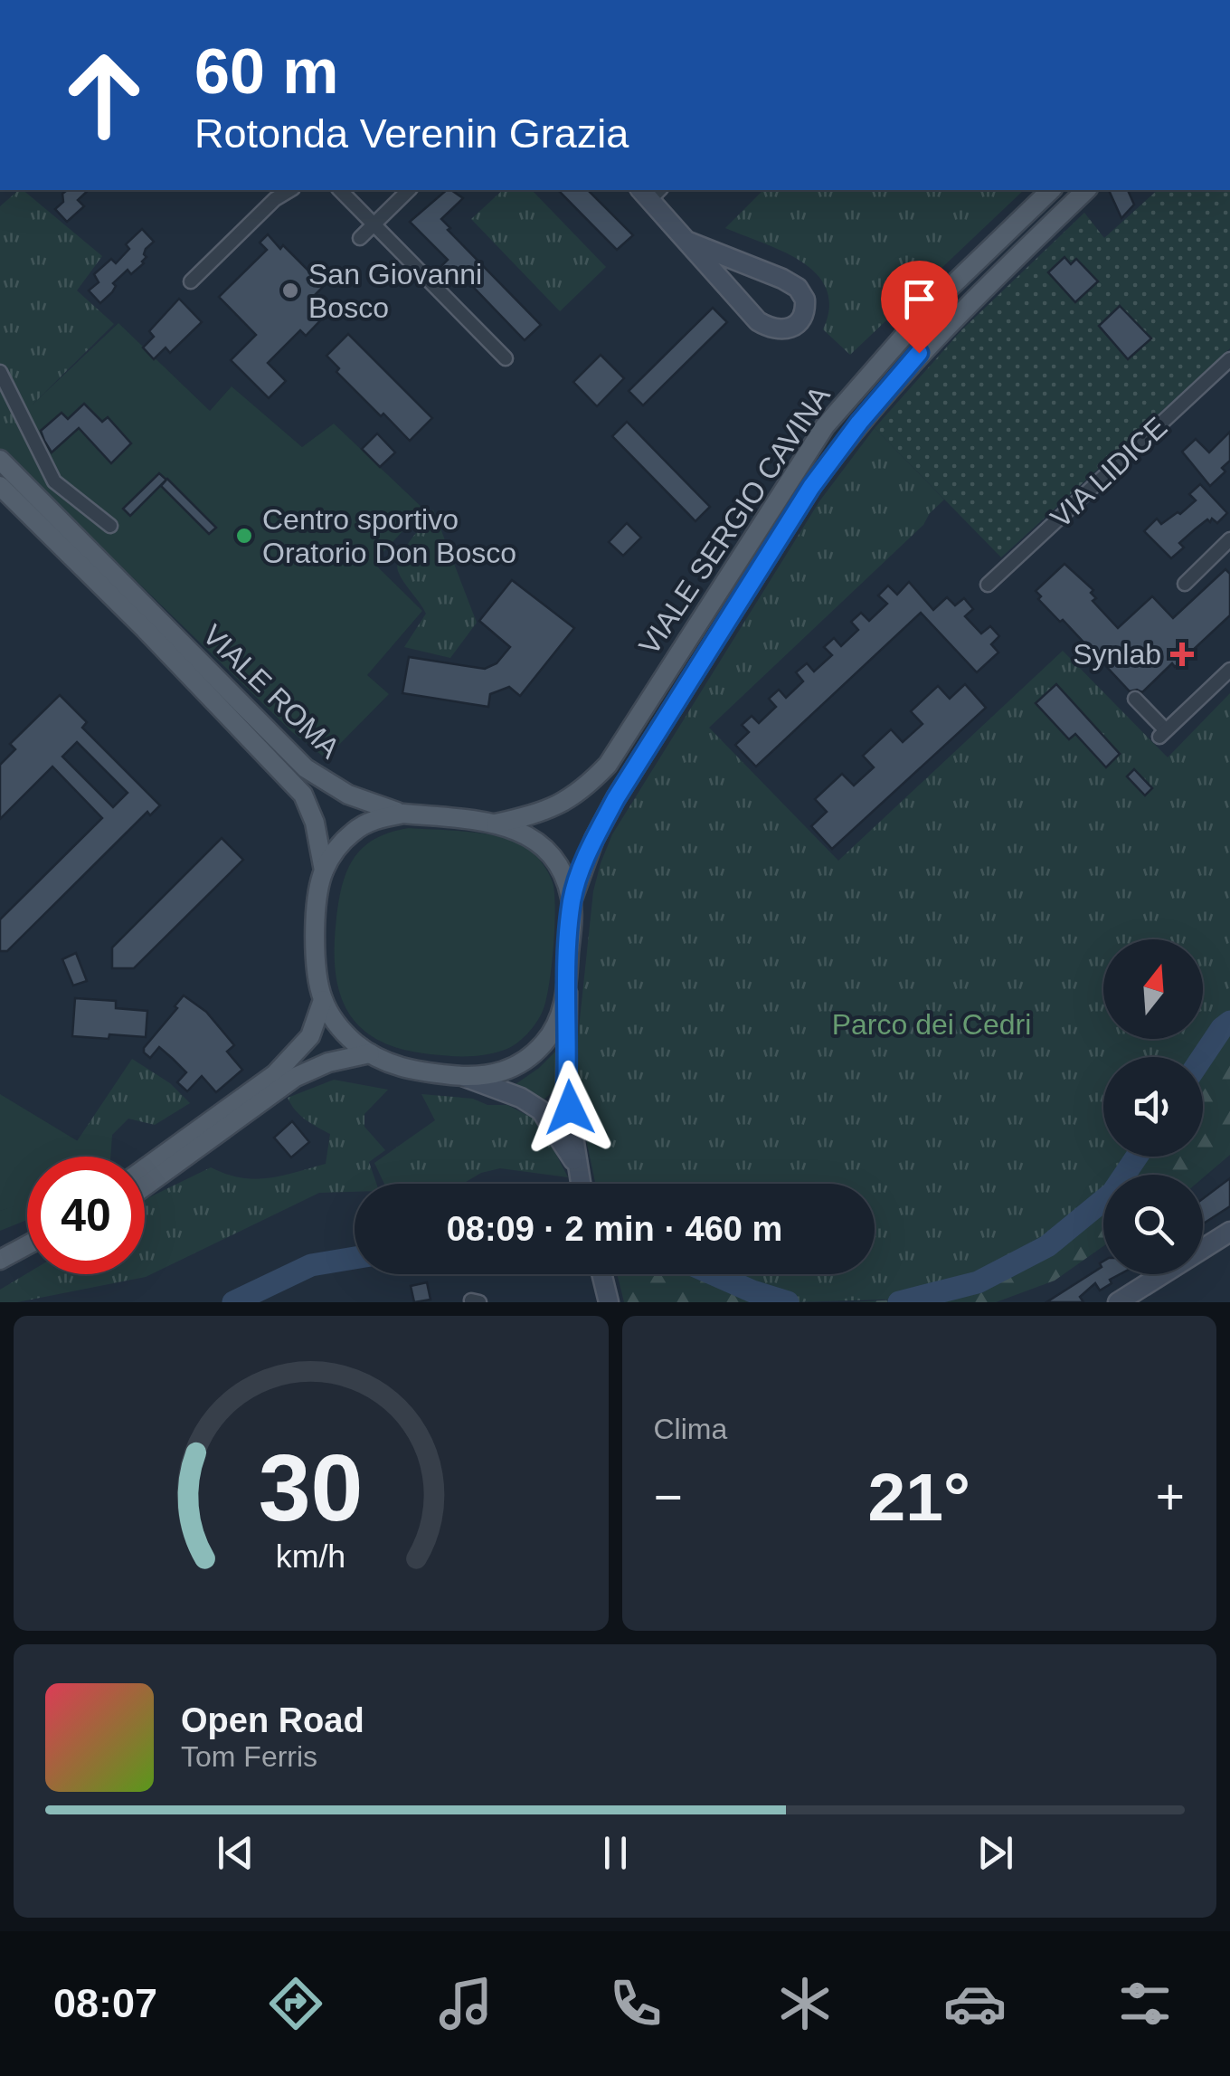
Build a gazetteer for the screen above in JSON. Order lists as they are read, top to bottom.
{
  "streets": {
    "main road": ["VIALE SERGIO CAVINA", "VIALE ROMA"],
    "street": ["VIA LIDICE"]
  },
  "crossings": [
    ["VIALE SERGIO CAVINA", "VIALE ROMA"]
  ],
  "parks": ["Parco dei Cedri"],
  "places": {
    "other": ["San Giovanni Bosco", "Centro sportivo Oratorio Don Bosco"],
    "health": ["Synlab"]
  },
  "north": "top",
  "page": {
    "turn": ["60 m", "Rotonda Verenin Grazia"],
    "limit": "40",
    "trip": "08:09 · 2 min · 460 m",
    "tile": "Clima",
    "heat": ["−", "21°", "+"],
    "song": ["Open Road", "Tom Ferris"],
    "tabs": "08:07",
    "gauge": ["30", "km/h"]
  }
}
